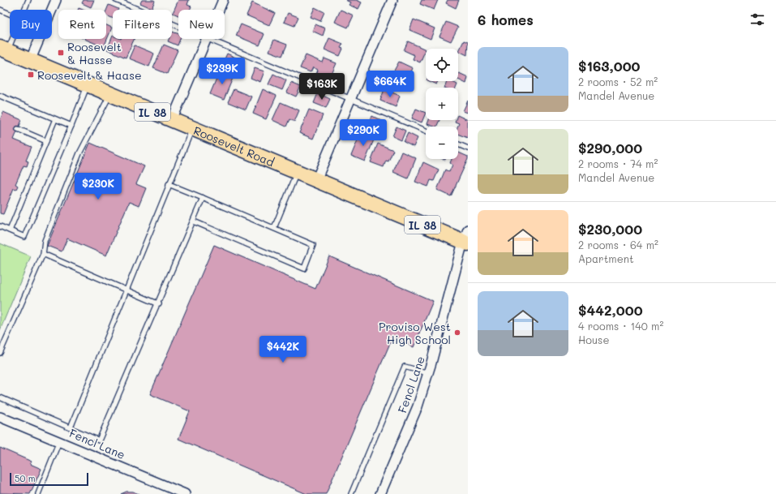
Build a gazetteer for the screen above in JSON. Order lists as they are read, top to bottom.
{
  "streets": {
    "main road": ["IL 38", "Roosevelt Road"],
    "street": ["Fencl Lane"]
  },
  "crossings": [
    ["Roosevelt Road", "Fencl Lane"]
  ],
  "places": {
    "transit": ["Roosevelt & Hasse", "Roosevelt & Haase"],
    "other": ["Proviso West High School"]
  },
  "scale_bar": "50 m",
  "page": {
    "heading": "6 homes",
    "chip": [
      "Buy",
      "Rent",
      "Filters",
      "New"
    ],
    "list": [
      {
        "name": "$163,000",
        "note": "2 rooms · 52 m² · Mandel Avenue"
      },
      {
        "name": "$290,000",
        "note": "2 rooms · 74 m² · Mandel Avenue"
      },
      {
        "name": "$230,000",
        "note": "2 rooms · 64 m² · Apartment"
      },
      {
        "name": "$442,000",
        "note": "4 rooms · 140 m² · House"
      }
    ],
    "map_buttons": ["+", "−"],
    "price": [
      "$239K",
      "$664K",
      "$163K",
      "$290K",
      "$230K",
      "$442K"
    ],
    "scale": "50 m"
  }
}
